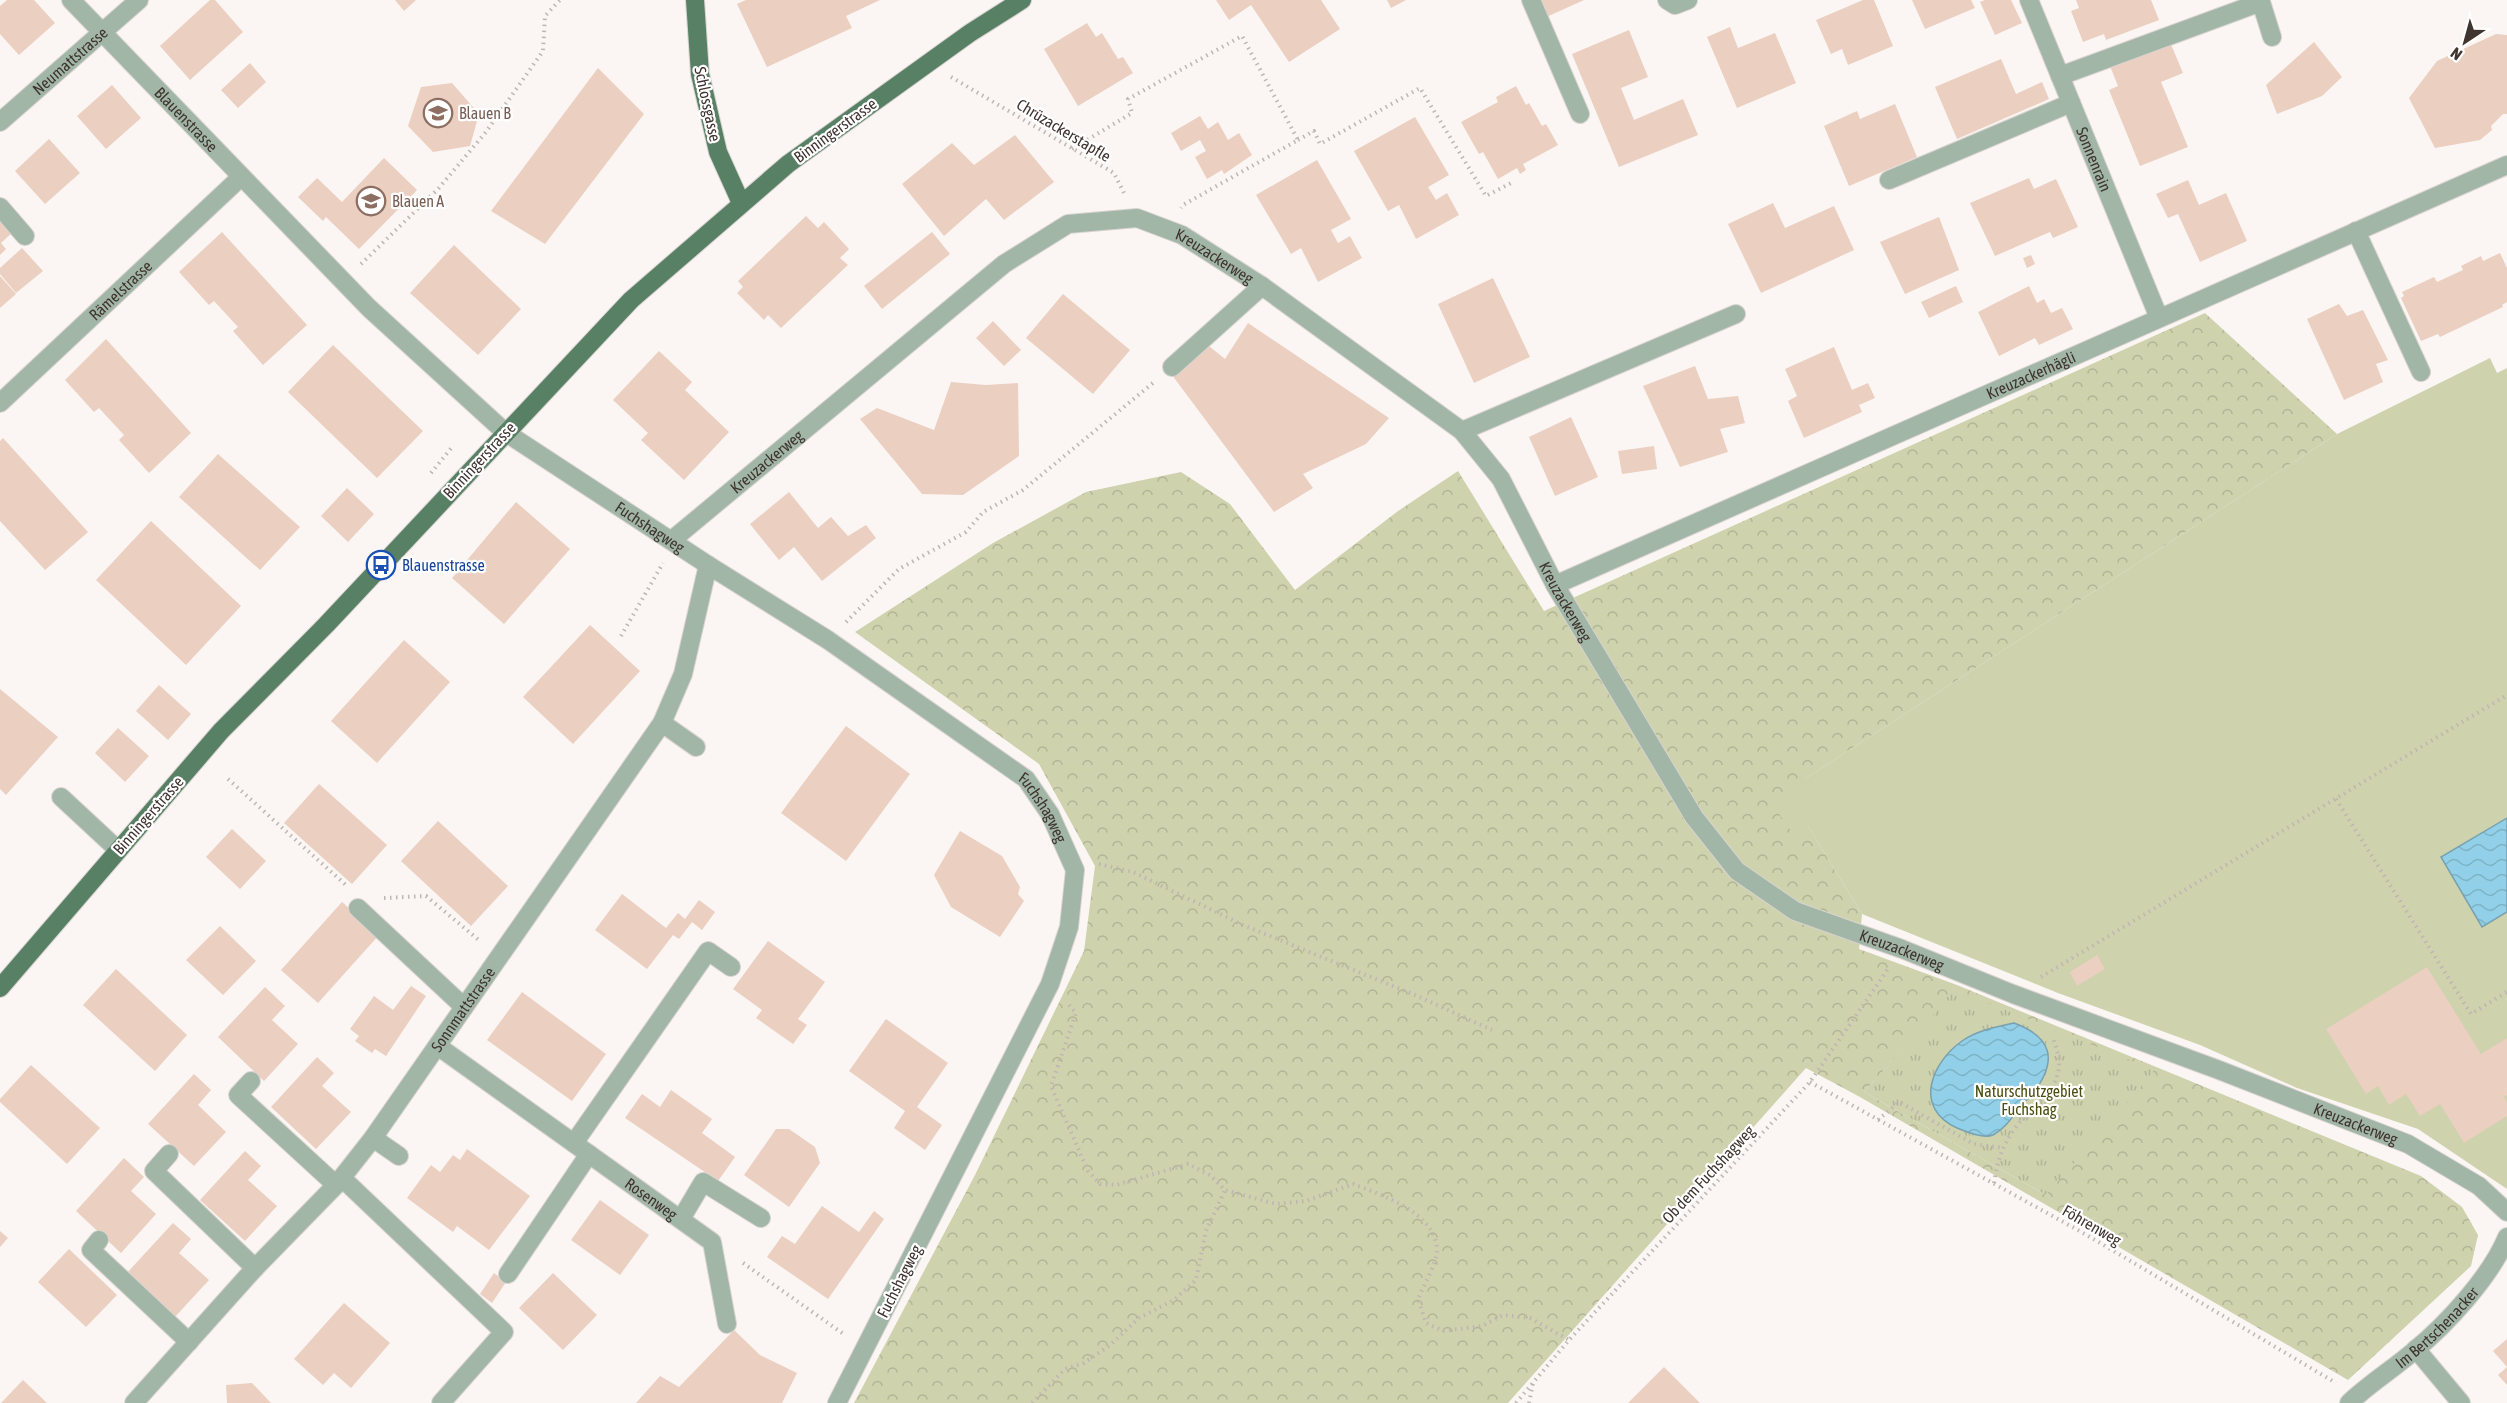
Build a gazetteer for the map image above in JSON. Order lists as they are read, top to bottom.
{
  "streets": {
    "main road": ["Schlossgasse", "Binningerstrasse"],
    "street": [
      "Neumattstrasse",
      "Blauenstrasse",
      "Sonnenrain",
      "Kreuzackerweg",
      "Rämelstrasse",
      "Kreuzackerhägli",
      "Fuchshagweg",
      "Sonnmattstrasse",
      "Rosenweg",
      "Im Bertschenacker"
    ],
    "path": ["Chrüzackerstapfle", "Ob dem Fuchshagweg", "Föhrenweg"]
  },
  "crossings": [
    ["Neumattstrasse", "Blauenstrasse"],
    ["Schlossgasse", "Binningerstrasse"],
    ["Blauenstrasse", "Binningerstrasse"],
    ["Blauenstrasse", "Rämelstrasse"],
    ["Blauenstrasse", "Fuchshagweg"],
    ["Binningerstrasse", "Fuchshagweg"],
    ["Chrüzackerstapfle", "Kreuzackerweg"],
    ["Sonnenrain", "Kreuzackerhägli"],
    ["Kreuzackerweg", "Kreuzackerhägli"],
    ["Kreuzackerweg", "Fuchshagweg"],
    ["Kreuzackerweg", "Ob dem Fuchshagweg"],
    ["Fuchshagweg", "Sonnmattstrasse"],
    ["Sonnmattstrasse", "Rosenweg"],
    ["Ob dem Fuchshagweg", "Föhrenweg"],
    ["Föhrenweg", "Im Bertschenacker"]
  ],
  "parks": ["Naturschutzgebiet Fuchshag"],
  "places": {
    "school or university": ["Blauen B", "Blauen A"],
    "bus stop": ["Blauenstrasse"]
  },
  "north": "bottom left"
}
